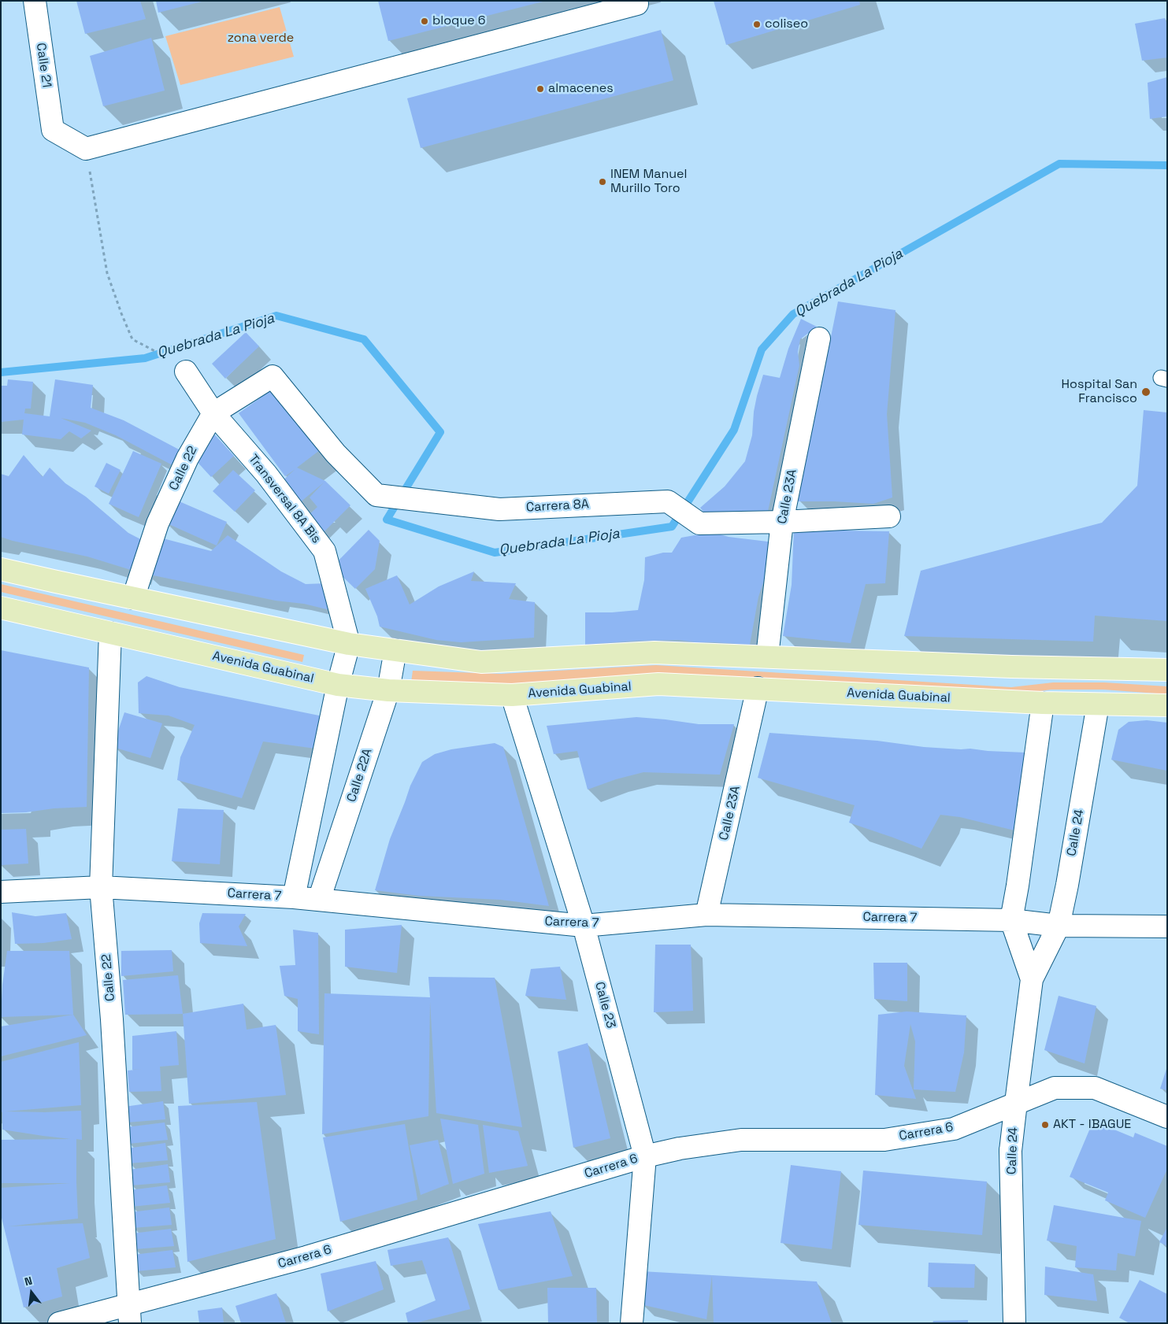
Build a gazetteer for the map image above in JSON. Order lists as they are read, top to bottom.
{
  "streets": {
    "main road": ["Avenida Guabinal"],
    "street": [
      "Calle 21",
      "Calle 22",
      "Calle 23A",
      "Transversal 8A Bis",
      "Carrera 8A",
      "Calle 22A",
      "Calle 24",
      "Carrera 7",
      "Calle 23",
      "Carrera 6"
    ]
  },
  "crossings": [
    ["Calle 22", "Transversal 8A Bis"],
    ["Calle 22", "Carrera 8A"],
    ["Calle 22", "Avenida Guabinal"],
    ["Calle 22", "Carrera 7"],
    ["Calle 22", "Carrera 6"],
    ["Calle 23A", "Carrera 8A"],
    ["Calle 23A", "Avenida Guabinal"],
    ["Calle 23A", "Carrera 7"],
    ["Avenida Guabinal", "Calle 22A"],
    ["Avenida Guabinal", "Calle 24"],
    ["Avenida Guabinal", "Calle 23"],
    ["Calle 22A", "Carrera 7"],
    ["Calle 24", "Carrera 7"],
    ["Calle 24", "Carrera 6"],
    ["Carrera 7", "Calle 23"],
    ["Calle 23", "Carrera 6"]
  ],
  "water": ["Quebrada La Pioja"],
  "parks": ["zona verde"],
  "places": [
    "bloque 6",
    "coliseo",
    "almacenes",
    "INEM Manuel Murillo Toro",
    "Hospital San Francisco",
    "AKT - IBAGUE"
  ],
  "north": "top"
}
